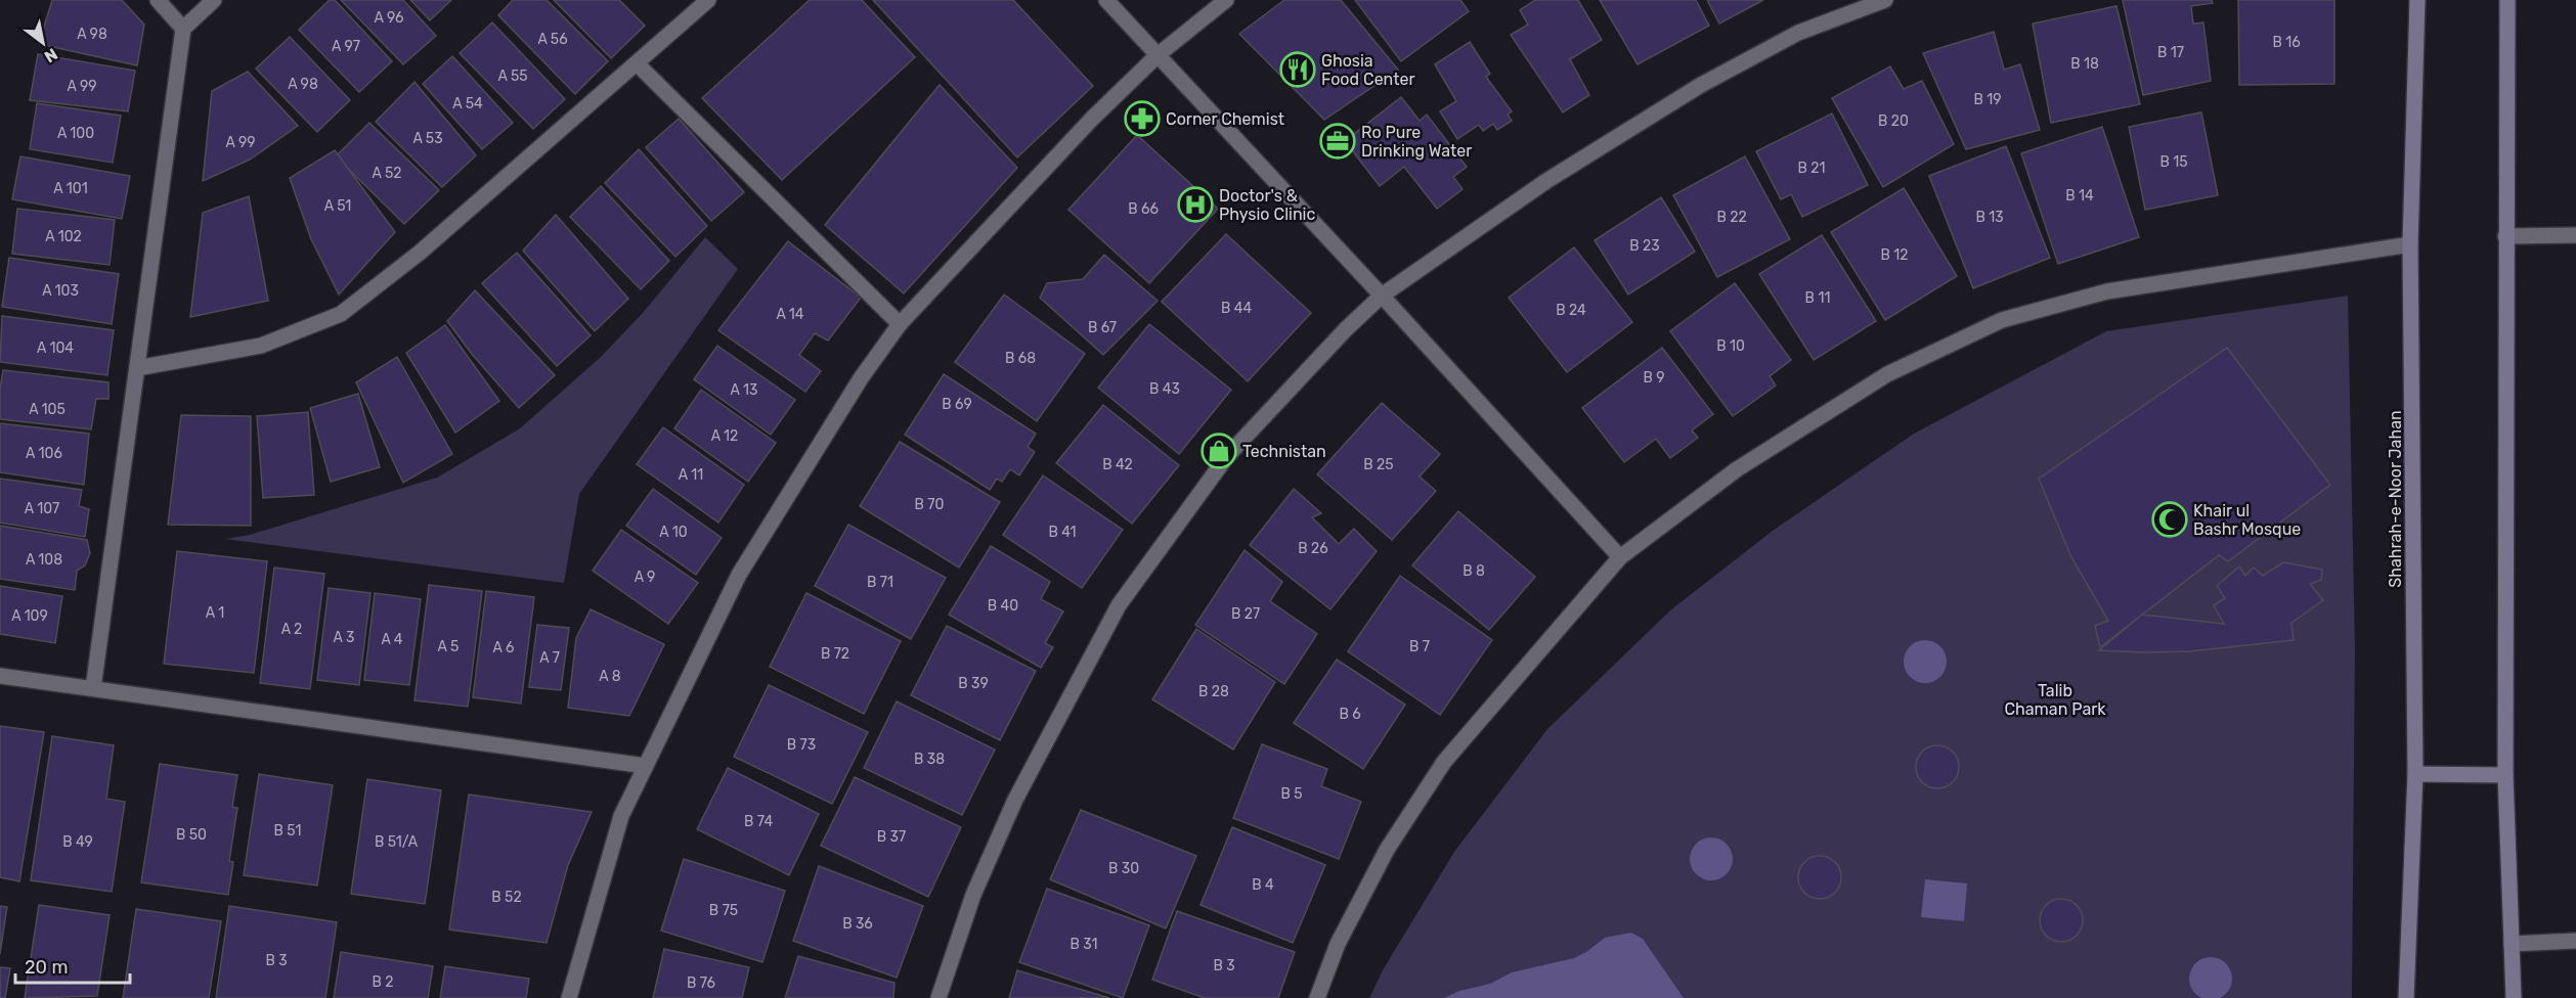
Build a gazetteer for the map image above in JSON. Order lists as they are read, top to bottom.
{
  "streets": {
    "main road": ["Shahrah-e-Noor Jahan"]
  },
  "parks": ["Talib Chaman Park"],
  "places": {
    "restaurant": ["Ghosia Food Center"],
    "pharmacy": ["Corner Chemist"],
    "office": ["Ro Pure Drinking Water"],
    "hospital": ["Doctor's & Physio Clinic"],
    "shop": ["Technistan"],
    "mosque": ["Khair ul Bashr Mosque"]
  },
  "house_numbers": [
    "A 96",
    "A 98",
    "A 56",
    "B 16",
    "A 97",
    "B 17",
    "B 18",
    "A 55",
    "A 98",
    "A 99",
    "B 19",
    "A 54",
    "B 20",
    "A 100",
    "A 53",
    "A 99",
    "B 15",
    "B 21",
    "A 52",
    "A 101",
    "B 14",
    "A 51",
    "B 66",
    "B 22",
    "B 13",
    "A 102",
    "B 23",
    "B 12",
    "A 103",
    "B 11",
    "B 44",
    "B 24",
    "A 14",
    "B 67",
    "B 10",
    "A 104",
    "B 68",
    "B 9",
    "B 43",
    "A 13",
    "B 69",
    "A 105",
    "A 12",
    "A 106",
    "B 42",
    "B 25",
    "A 11",
    "B 70",
    "A 107",
    "A 10",
    "B 41",
    "B 26",
    "A 108",
    "B 8",
    "A 9",
    "B 71",
    "B 40",
    "A 1",
    "B 27",
    "A 109",
    "A 2",
    "A 3",
    "A 4",
    "A 5",
    "B 7",
    "A 6",
    "B 72",
    "A 7",
    "A 8",
    "B 39",
    "B 28",
    "B 6",
    "B 73",
    "B 38",
    "B 5",
    "B 74",
    "B 51",
    "B 50",
    "B 37",
    "B 49",
    "B 51/A",
    "B 30",
    "B 4",
    "B 52",
    "B 75",
    "B 36",
    "B 31",
    "B 3",
    "B 3",
    "B 2",
    "B 76"
  ],
  "scale_bar": "20 m",
  "north": "bottom right"
}
